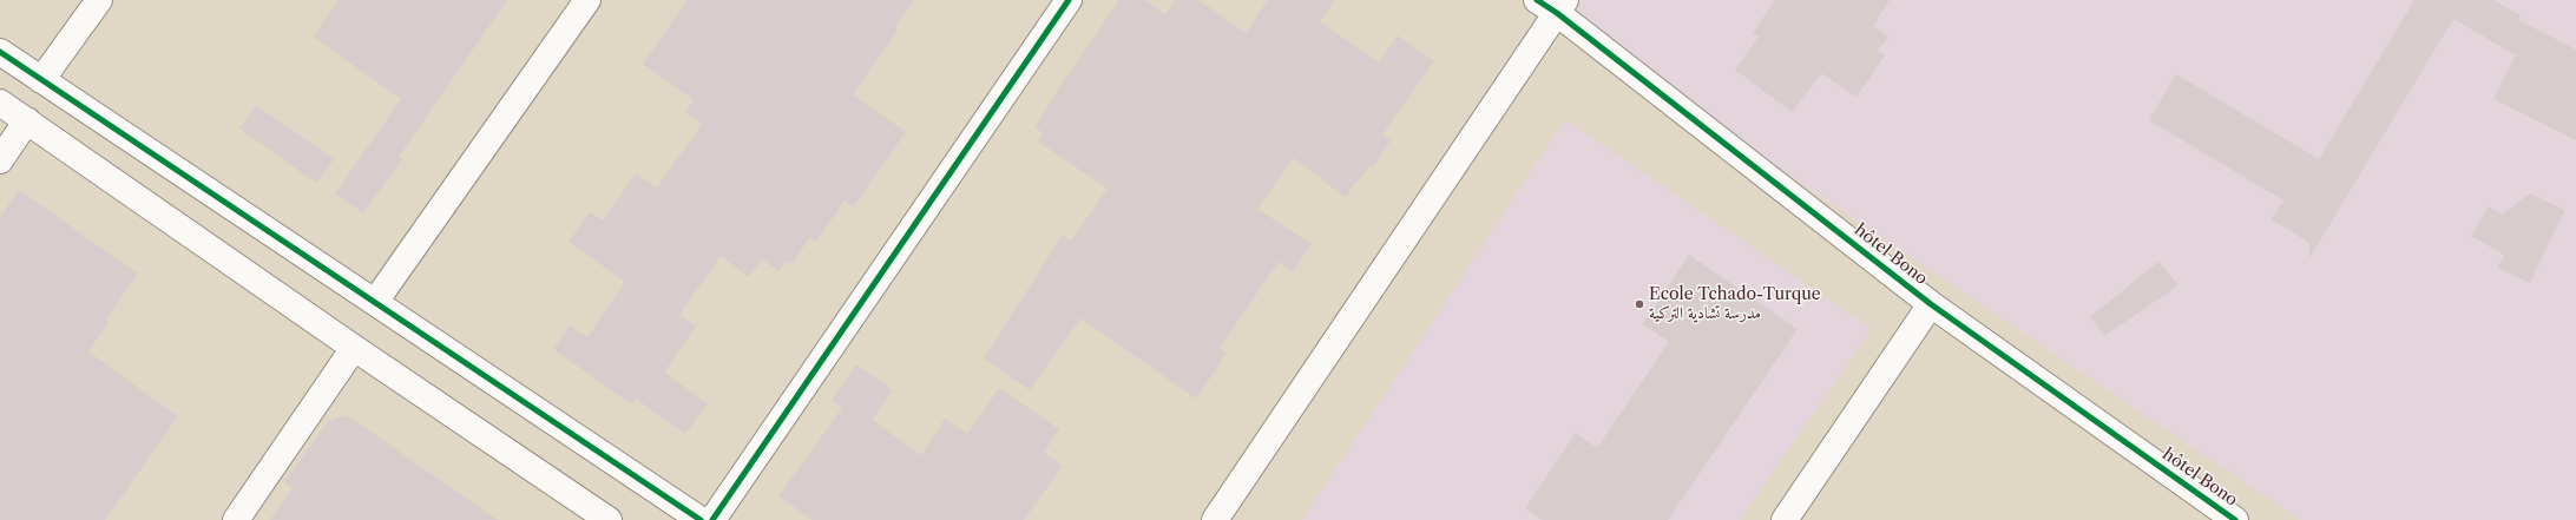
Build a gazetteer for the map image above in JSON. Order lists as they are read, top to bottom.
{
  "streets": {
    "street": ["hôtel Bono"]
  },
  "places": ["Ecole Tchado-Turque مدرسة تشادية التركية"]
}
